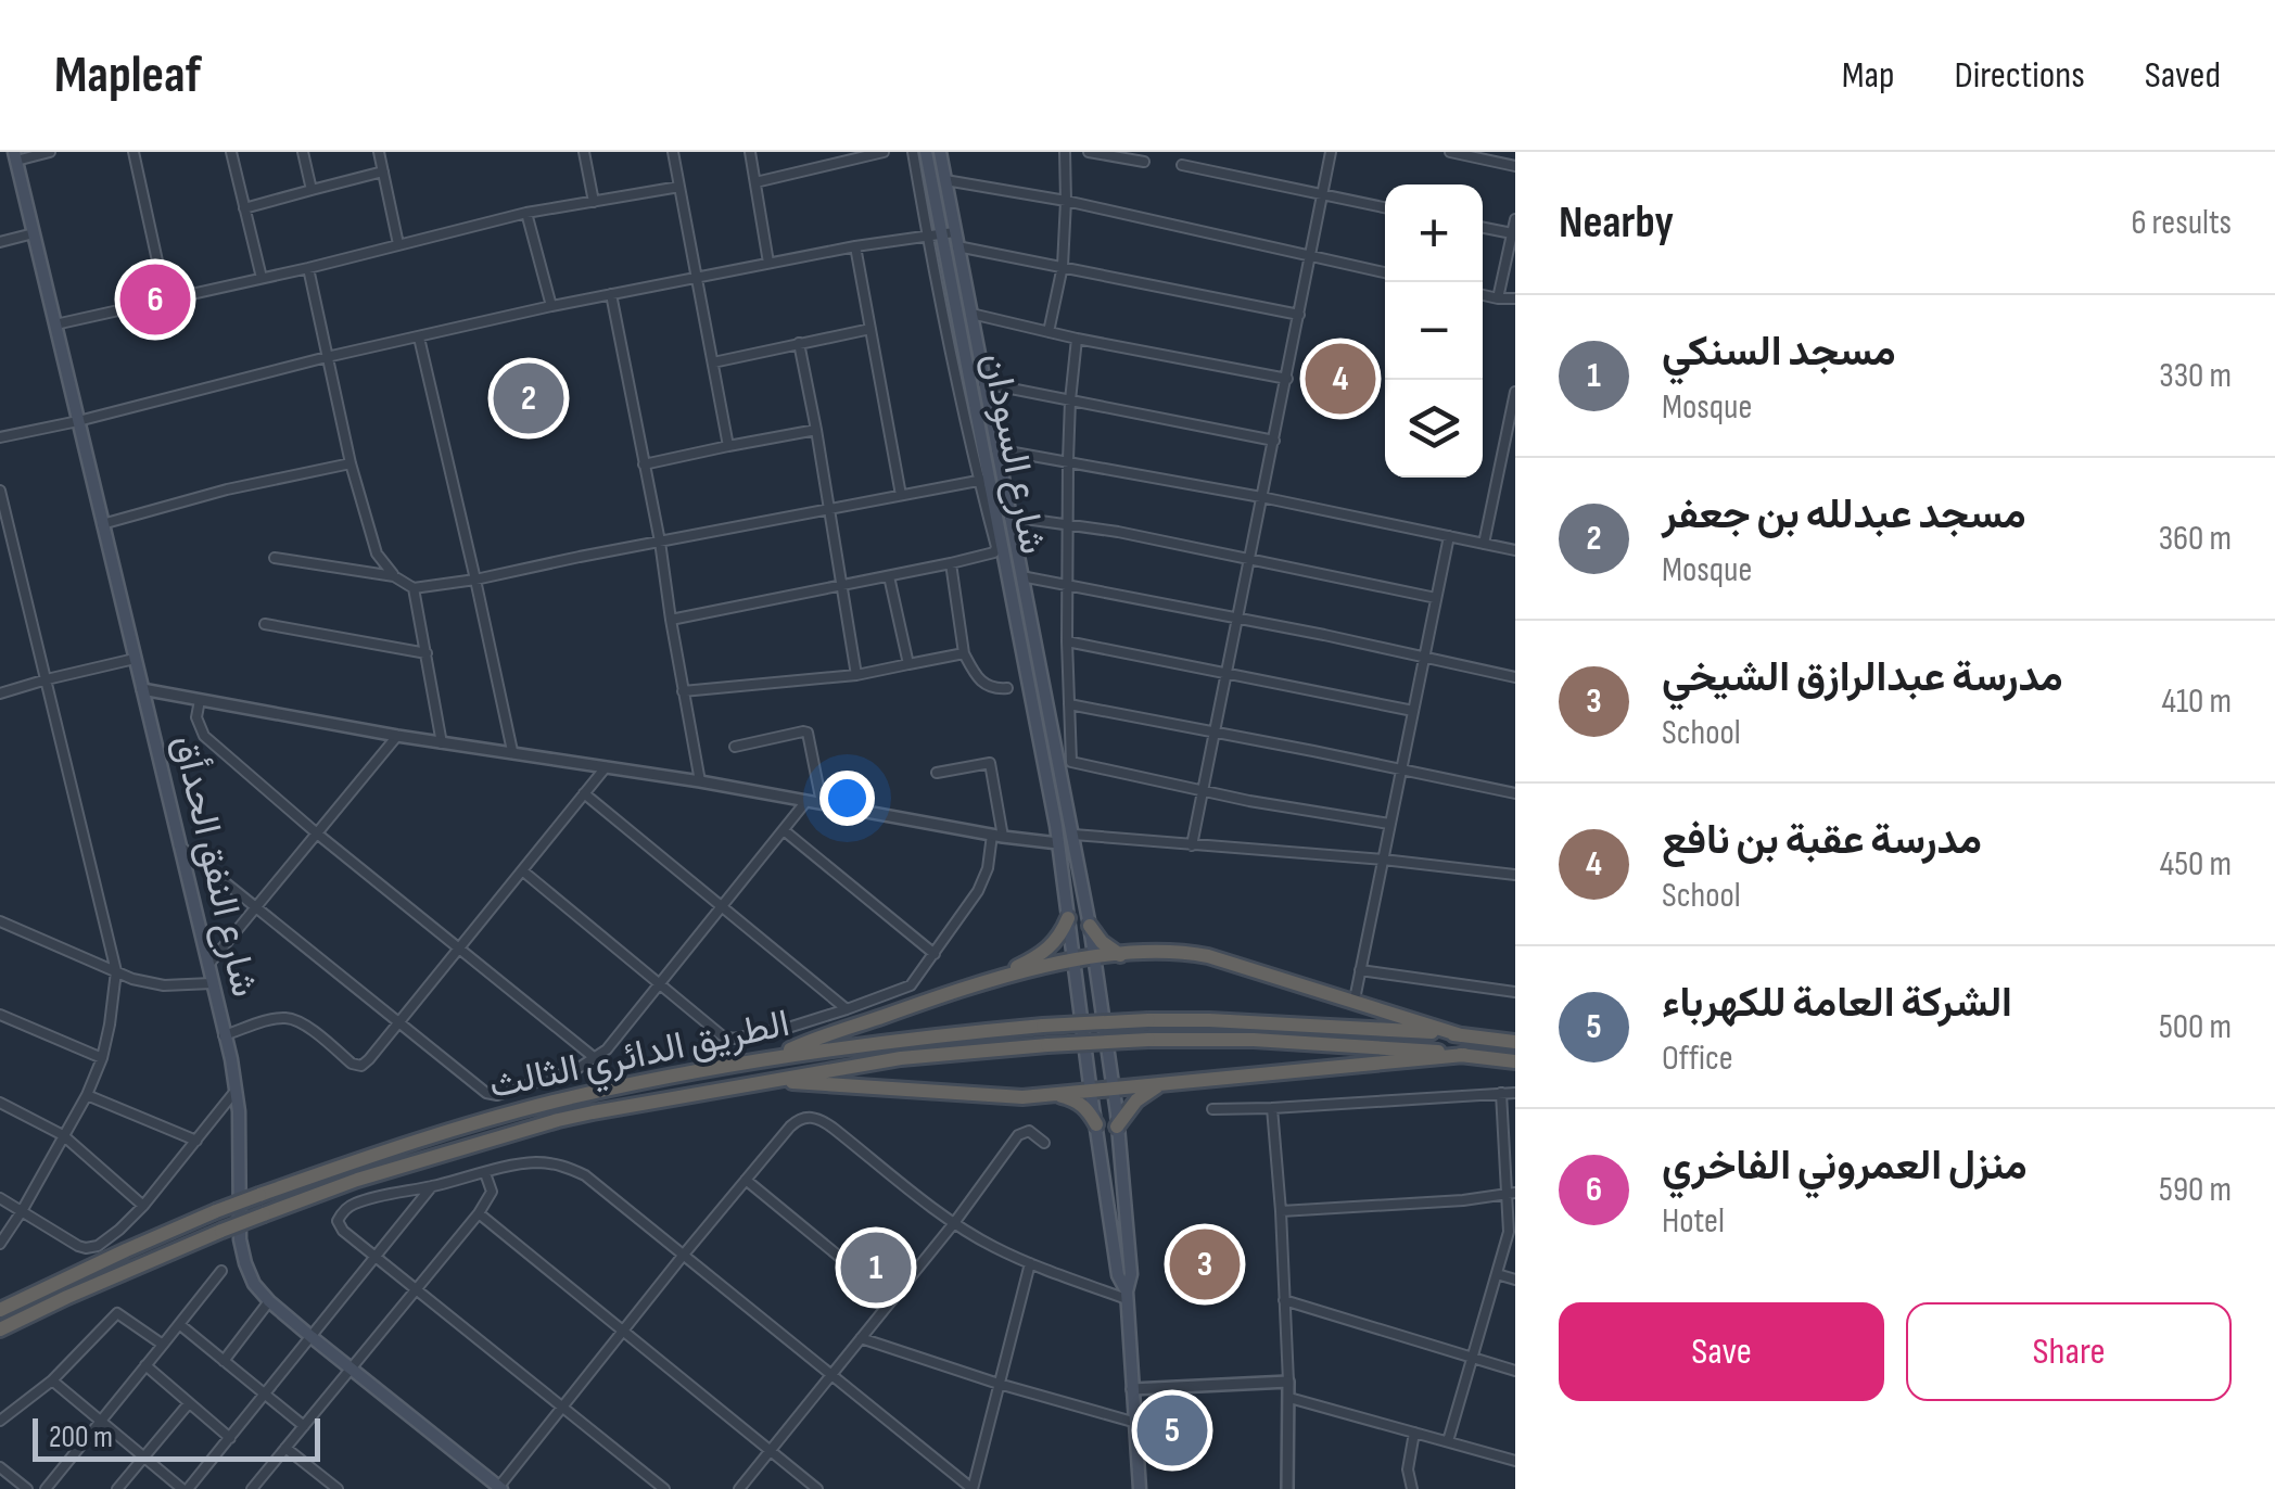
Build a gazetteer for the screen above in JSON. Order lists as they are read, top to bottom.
{
  "streets": {
    "highway": ["الطريق الدائري الثالث"],
    "main road": ["شارع السودان", "شارع النفق الحدأق"]
  },
  "scale_bar": "200 m",
  "page": {
    "header": "Mapleaf",
    "nav": ["Map", "Directions", "Saved"],
    "heading": ["Nearby", "6 results"],
    "map_buttons": ["+", "−"],
    "pins": [
      "6",
      "4",
      "2",
      "3",
      "1",
      "5"
    ],
    "list": [
      {
        "mark": "1",
        "name": "مسجد السنكي",
        "note": "Mosque",
        "value": "330 m"
      },
      {
        "mark": "2",
        "name": "مسجد عبدلله بن جعفر",
        "note": "Mosque",
        "value": "360 m"
      },
      {
        "mark": "3",
        "name": "مدرسة عبدالرازق الشيخي",
        "note": "School",
        "value": "410 m"
      },
      {
        "mark": "4",
        "name": "مدرسة عقبة بن نافع",
        "note": "School",
        "value": "450 m"
      },
      {
        "mark": "5",
        "name": "الشركة العامة للكهرباء",
        "note": "Office",
        "value": "500 m"
      },
      {
        "mark": "6",
        "name": "منزل العمروني الفاخري",
        "note": "Hotel",
        "value": "590 m"
      }
    ],
    "buttons": ["Save", "Share"],
    "scale": "200 m"
  }
}
